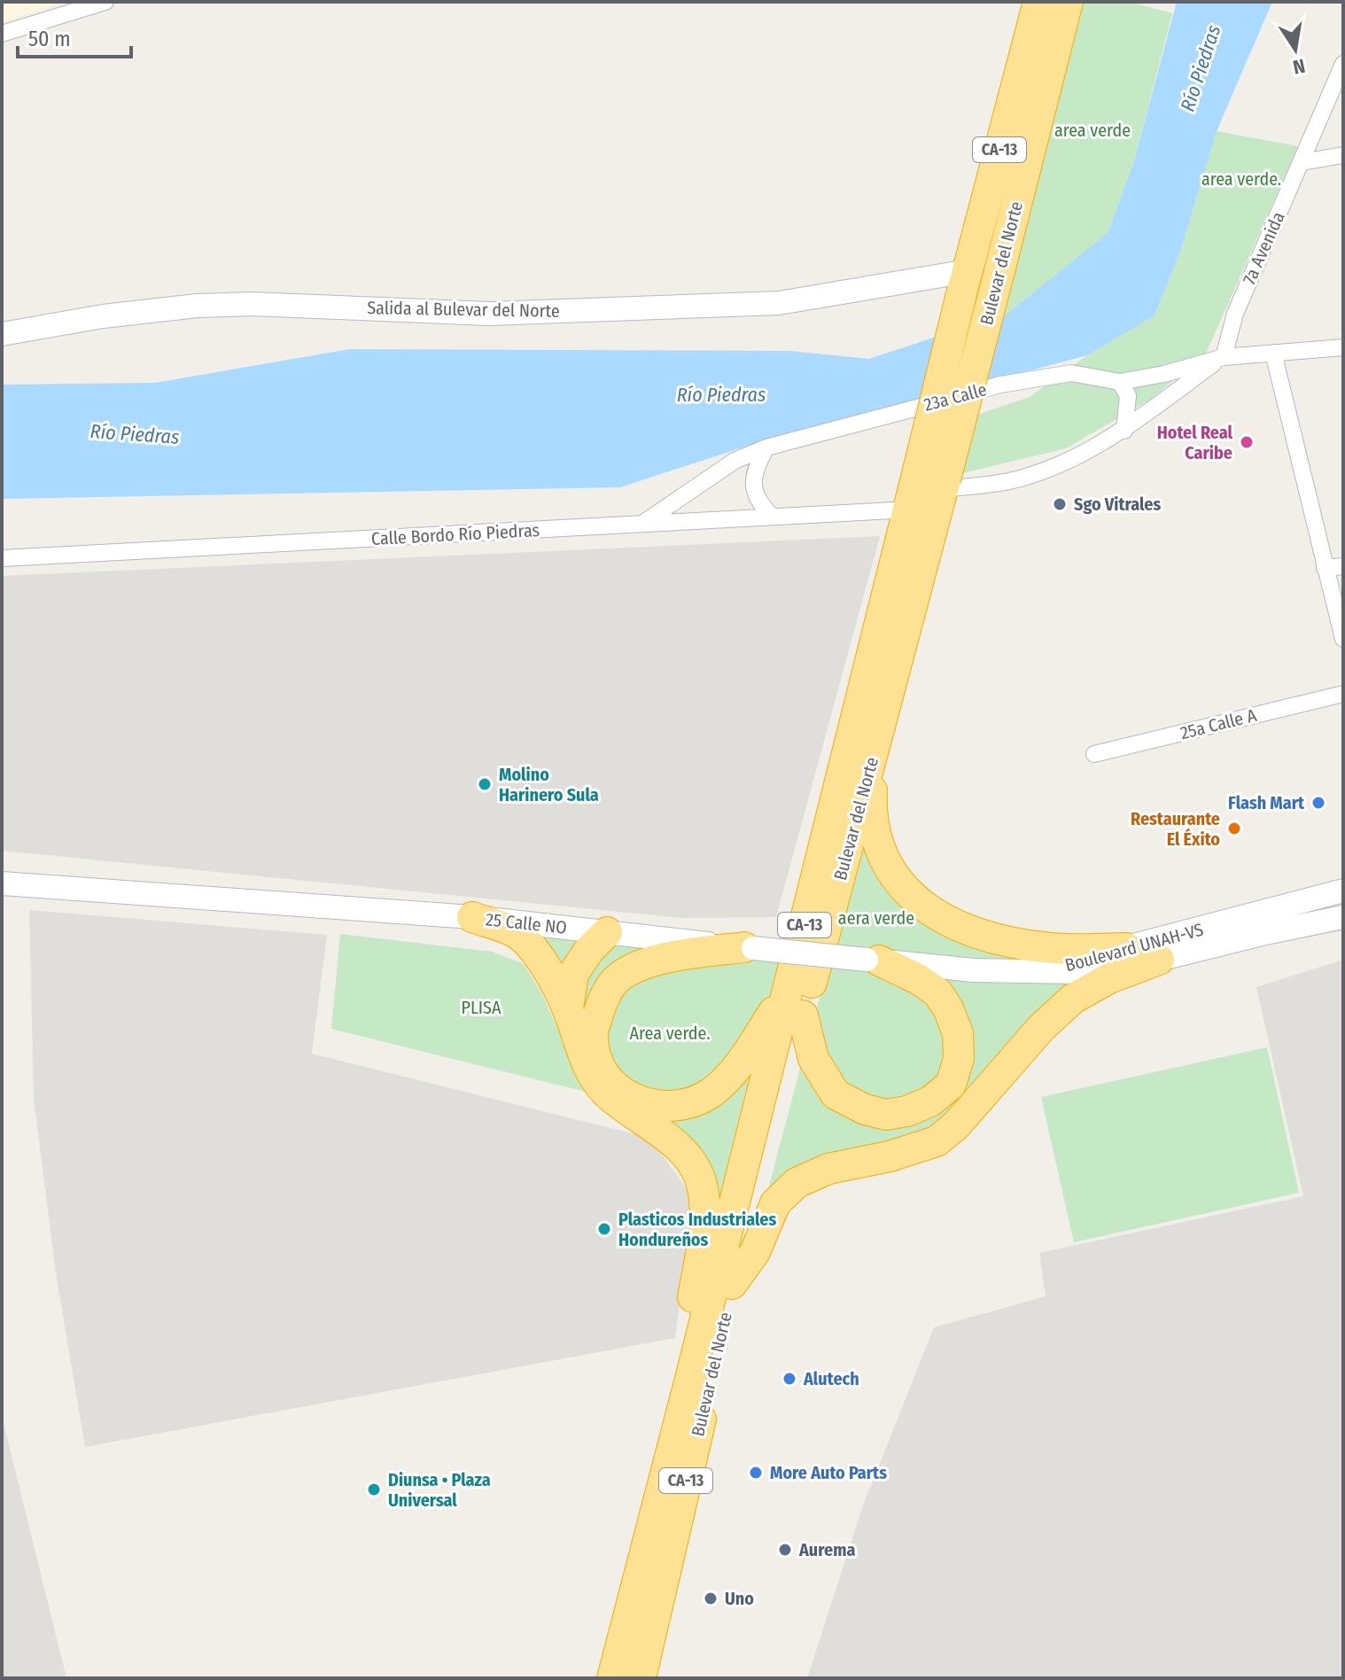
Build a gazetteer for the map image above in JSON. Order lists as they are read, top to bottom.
{
  "streets": {
    "highway": ["CA-13", "Bulevar del Norte"],
    "main road": ["Salida al Bulevar del Norte", "25 Calle NO", "Boulevard UNAH-VS"],
    "street": [
      "7a Avenida",
      "23a Calle",
      "Calle Bordo Río Piedras",
      "25a Calle A"
    ]
  },
  "crossings": [
    ["7a Avenida", "23a Calle"],
    ["Bulevar del Norte", "Salida al Bulevar del Norte"],
    ["Bulevar del Norte", "Calle Bordo Río Piedras"],
    ["23a Calle", "Calle Bordo Río Piedras"],
    ["25 Calle NO", "Boulevard UNAH-VS"]
  ],
  "water": ["Río Piedras"],
  "parks": [
    "area verde",
    "area verde.",
    "aera verde",
    "PLISA",
    "Area verde."
  ],
  "places": [
    "Hotel Real Caribe",
    "Sgo Vitrales",
    "Molino Harinero Sula",
    "Flash Mart",
    "Restaurante El Éxito",
    "Plasticos Industriales Hondureños",
    "Alutech",
    "More Auto Parts",
    "Diunsa • Plaza Universal",
    "Aurema",
    "Uno"
  ],
  "scale_bar": "50 m",
  "north": "bottom"
}
